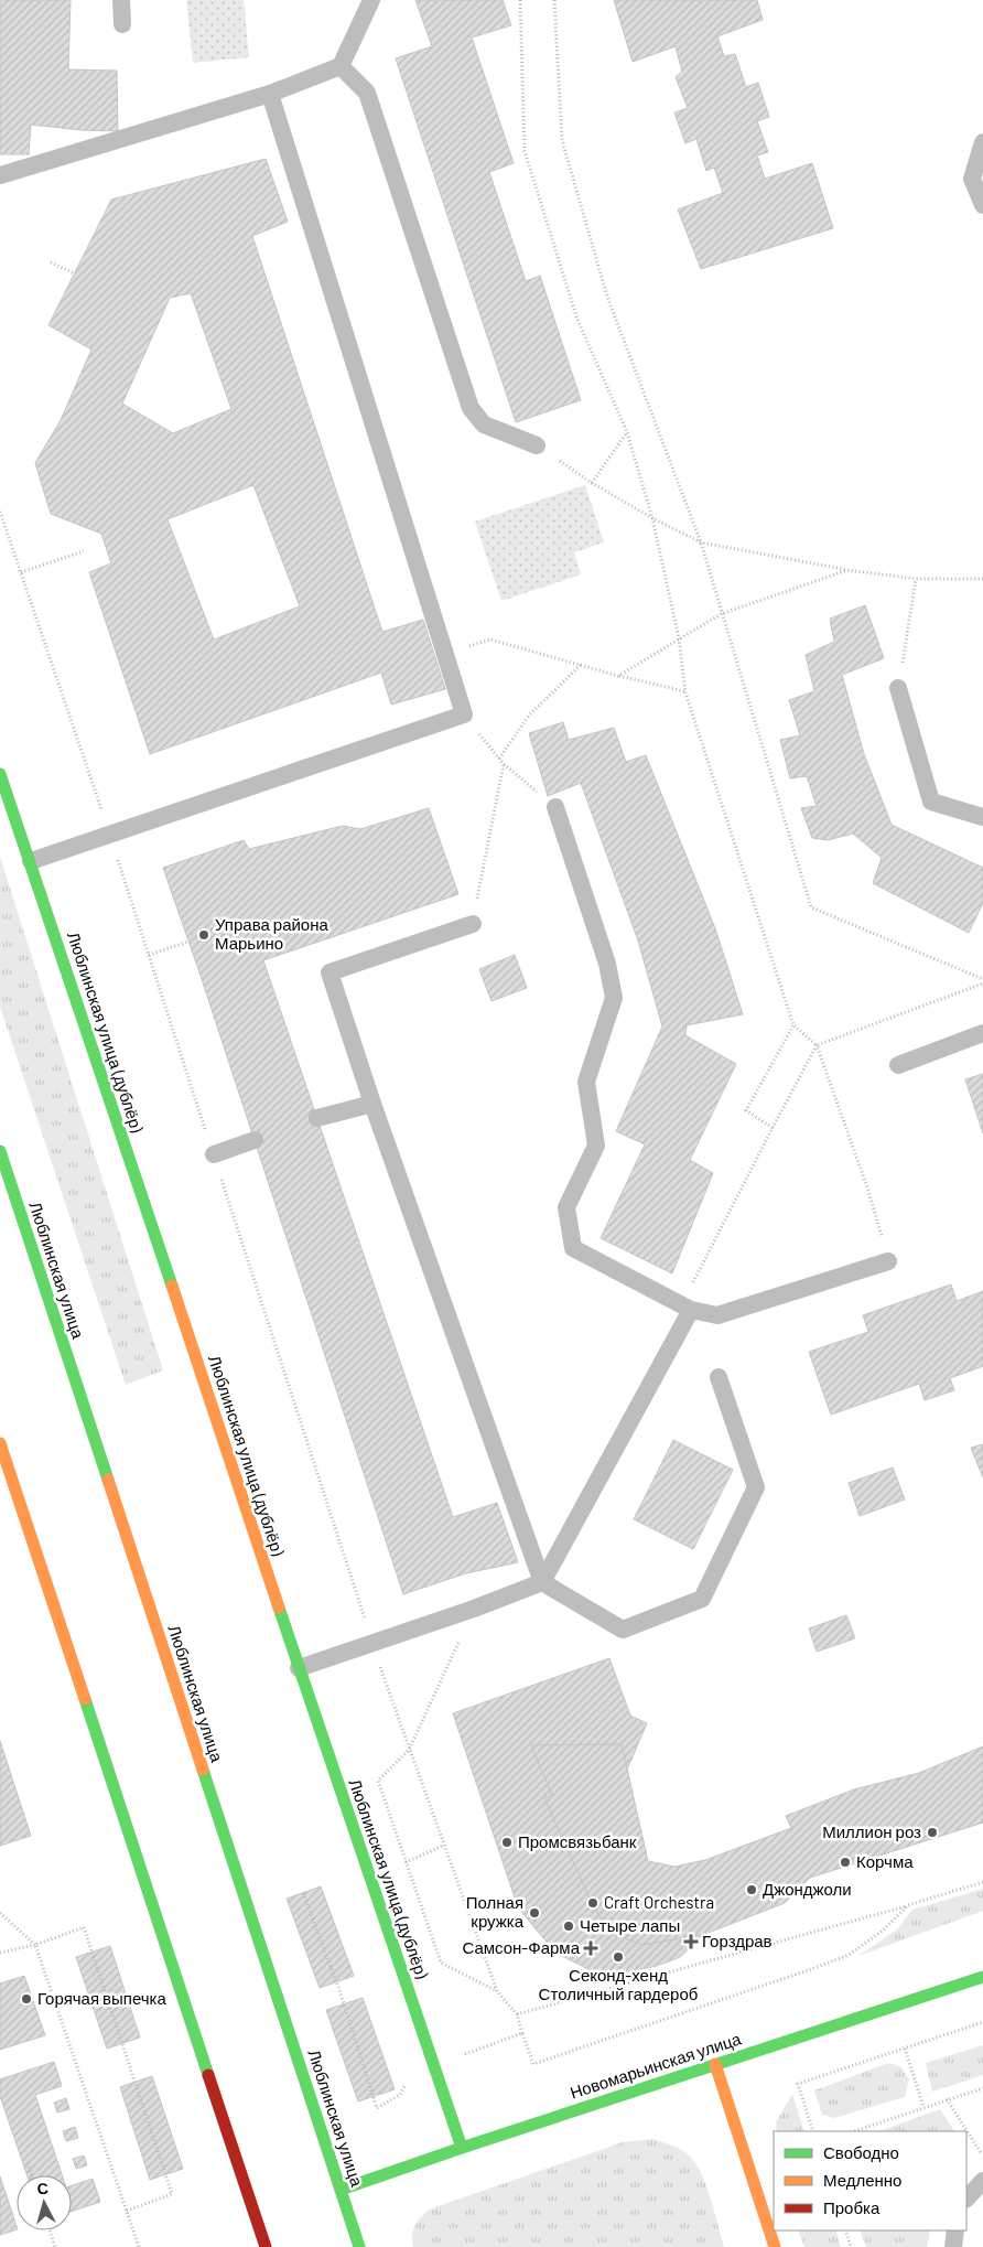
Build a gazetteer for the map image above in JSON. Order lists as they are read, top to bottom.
{
  "streets": {
    "street": ["Люблинская улица (дублёр)", "Люблинская улица", "Новомарьинская улица"]
  },
  "crossings": [
    ["Люблинская улица (дублёр)", "Новомарьинская улица"],
    ["Люблинская улица", "Новомарьинская улица"]
  ],
  "places": {
    "other": [
      "Управа района Марьино",
      "Миллион роз",
      "Промсвязьбанк",
      "Корчма",
      "Джонджоли",
      "Craft Orchestra",
      "Полная кружка",
      "Четыре лапы",
      "Секонд-хенд Столичный гардероб",
      "Горячая выпечка"
    ],
    "health": ["Горздрав", "Самсон-Фарма"]
  },
  "legend": ["Свободно", "Медленно", "Пробка"],
  "north": "top"
}
